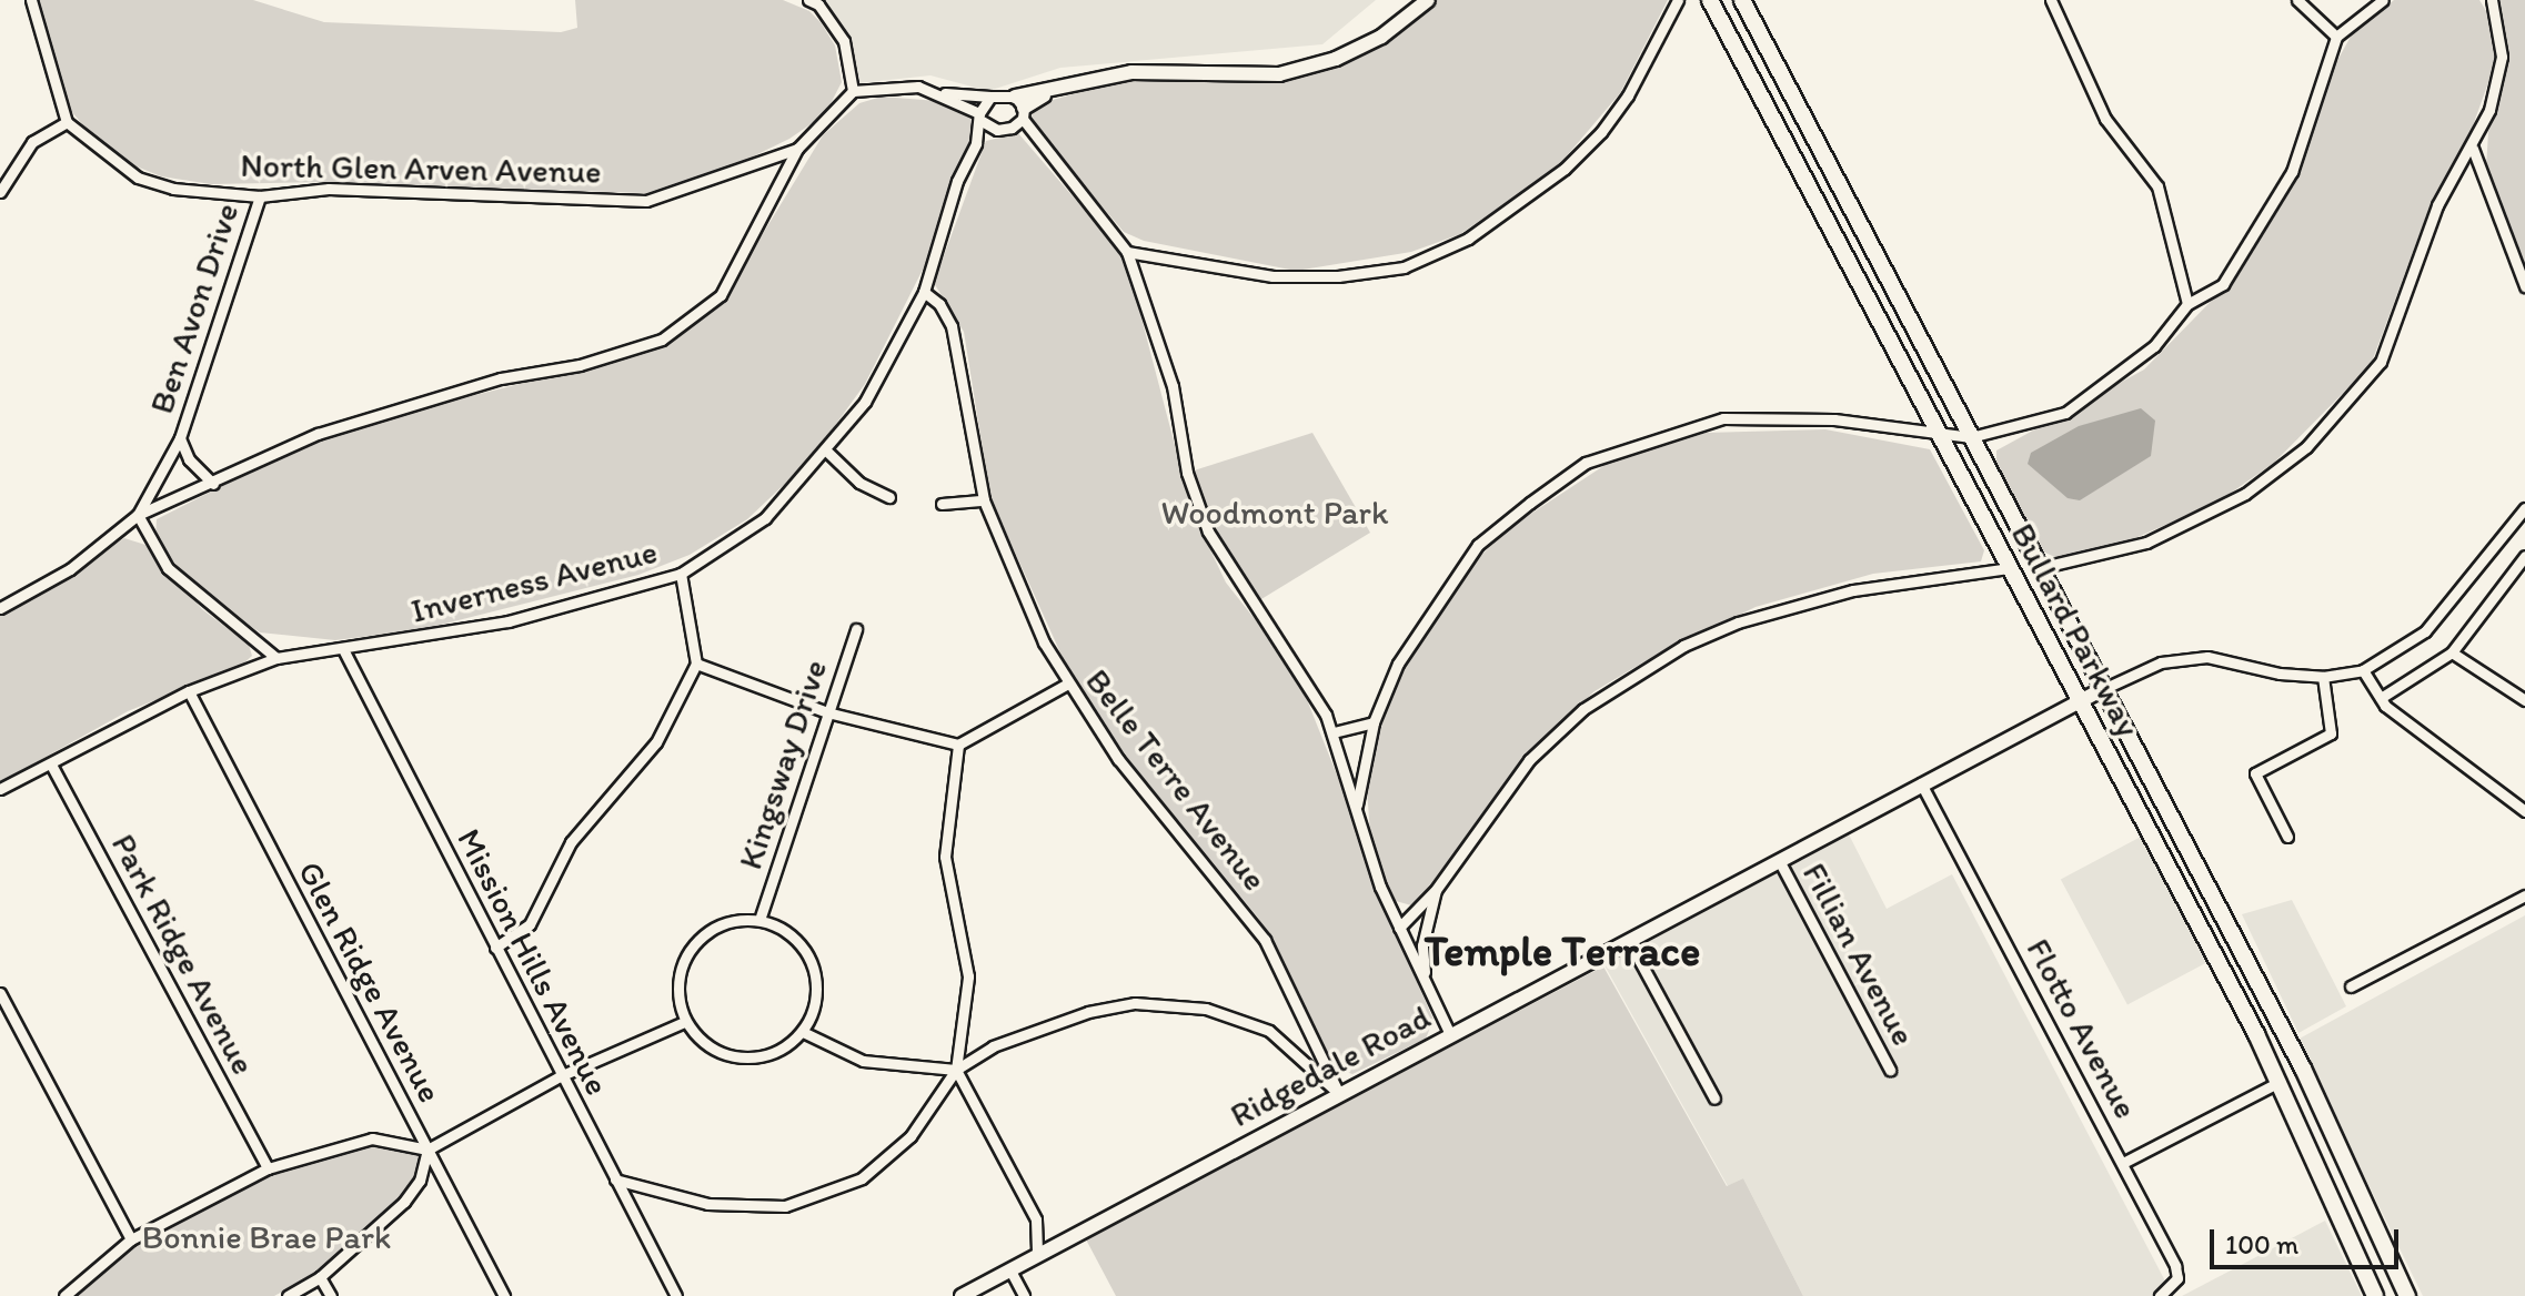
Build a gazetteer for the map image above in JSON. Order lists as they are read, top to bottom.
{
  "streets": {
    "main road": ["Bullard Parkway"],
    "street": [
      "North Glen Arven Avenue",
      "Ben Avon Drive",
      "Inverness Avenue",
      "Kingsway Drive",
      "Belle Terre Avenue",
      "Park Ridge Avenue",
      "Fillian Avenue",
      "Mission Hills Avenue",
      "Glen Ridge Avenue",
      "Flotto Avenue",
      "Ridgedale Road"
    ]
  },
  "crossings": [
    ["North Glen Arven Avenue", "Ben Avon Drive"],
    ["Inverness Avenue", "Belle Terre Avenue"],
    ["Inverness Avenue", "Park Ridge Avenue"],
    ["Inverness Avenue", "Mission Hills Avenue"],
    ["Inverness Avenue", "Glen Ridge Avenue"],
    ["Bullard Parkway", "Ridgedale Road"],
    ["Belle Terre Avenue", "Ridgedale Road"],
    ["Fillian Avenue", "Ridgedale Road"],
    ["Flotto Avenue", "Ridgedale Road"]
  ],
  "districts": ["Temple Terrace"],
  "parks": ["Woodmont Park", "Bonnie Brae Park"],
  "scale_bar": "100 m"
}
